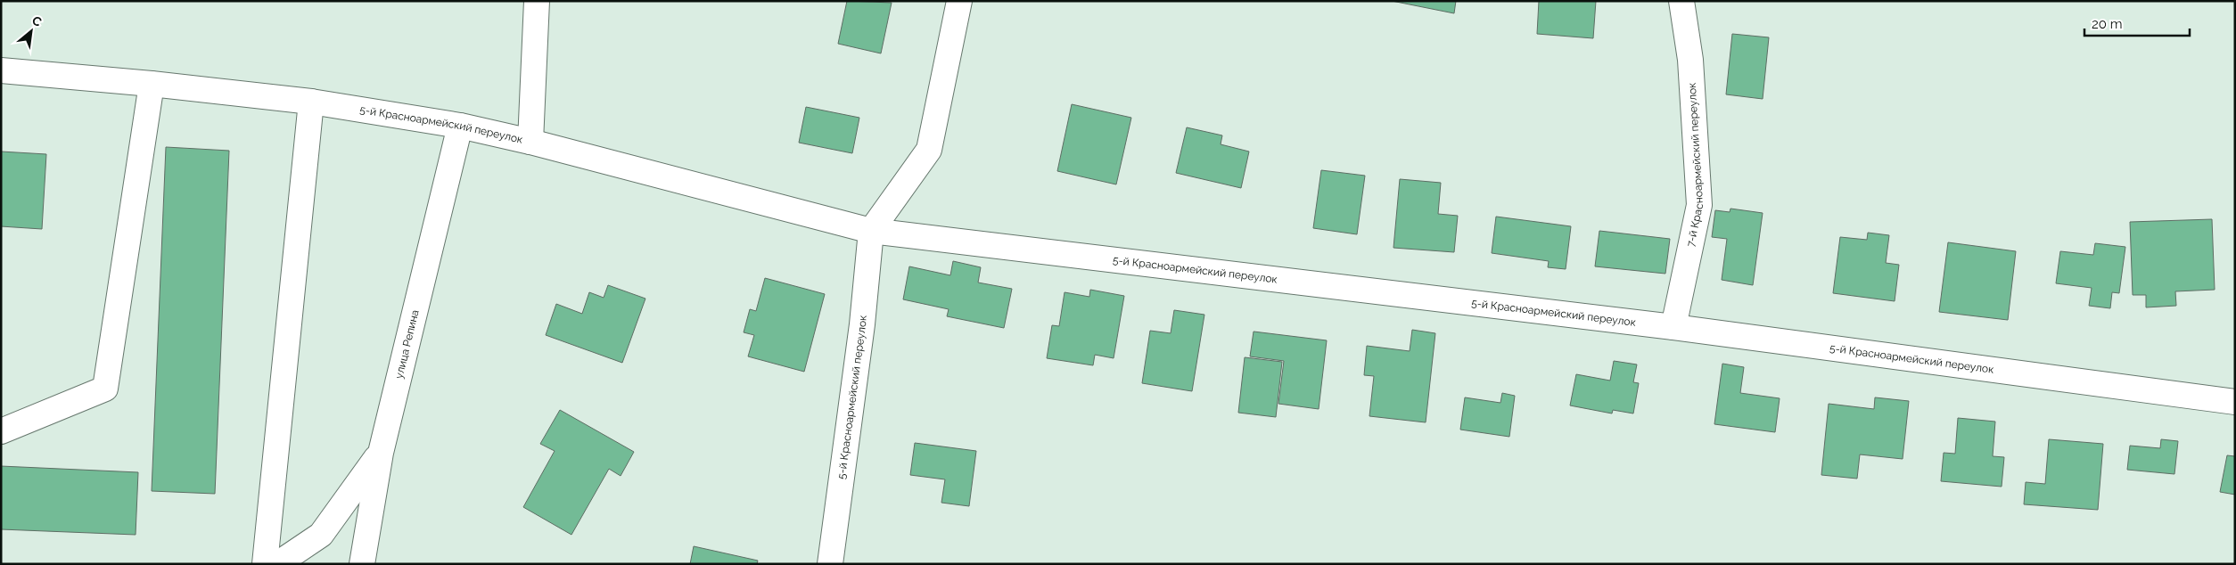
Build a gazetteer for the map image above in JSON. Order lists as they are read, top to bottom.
{
  "streets": {
    "street": ["5-й Красноармейский переулок", "7-й Красноармейский переулок", "улица Репина"]
  },
  "crossings": [
    ["5-й Красноармейский переулок", "7-й Красноармейский переулок"],
    ["5-й Красноармейский переулок", "улица Репина"]
  ],
  "scale_bar": "20 m",
  "north": "top right"
}
